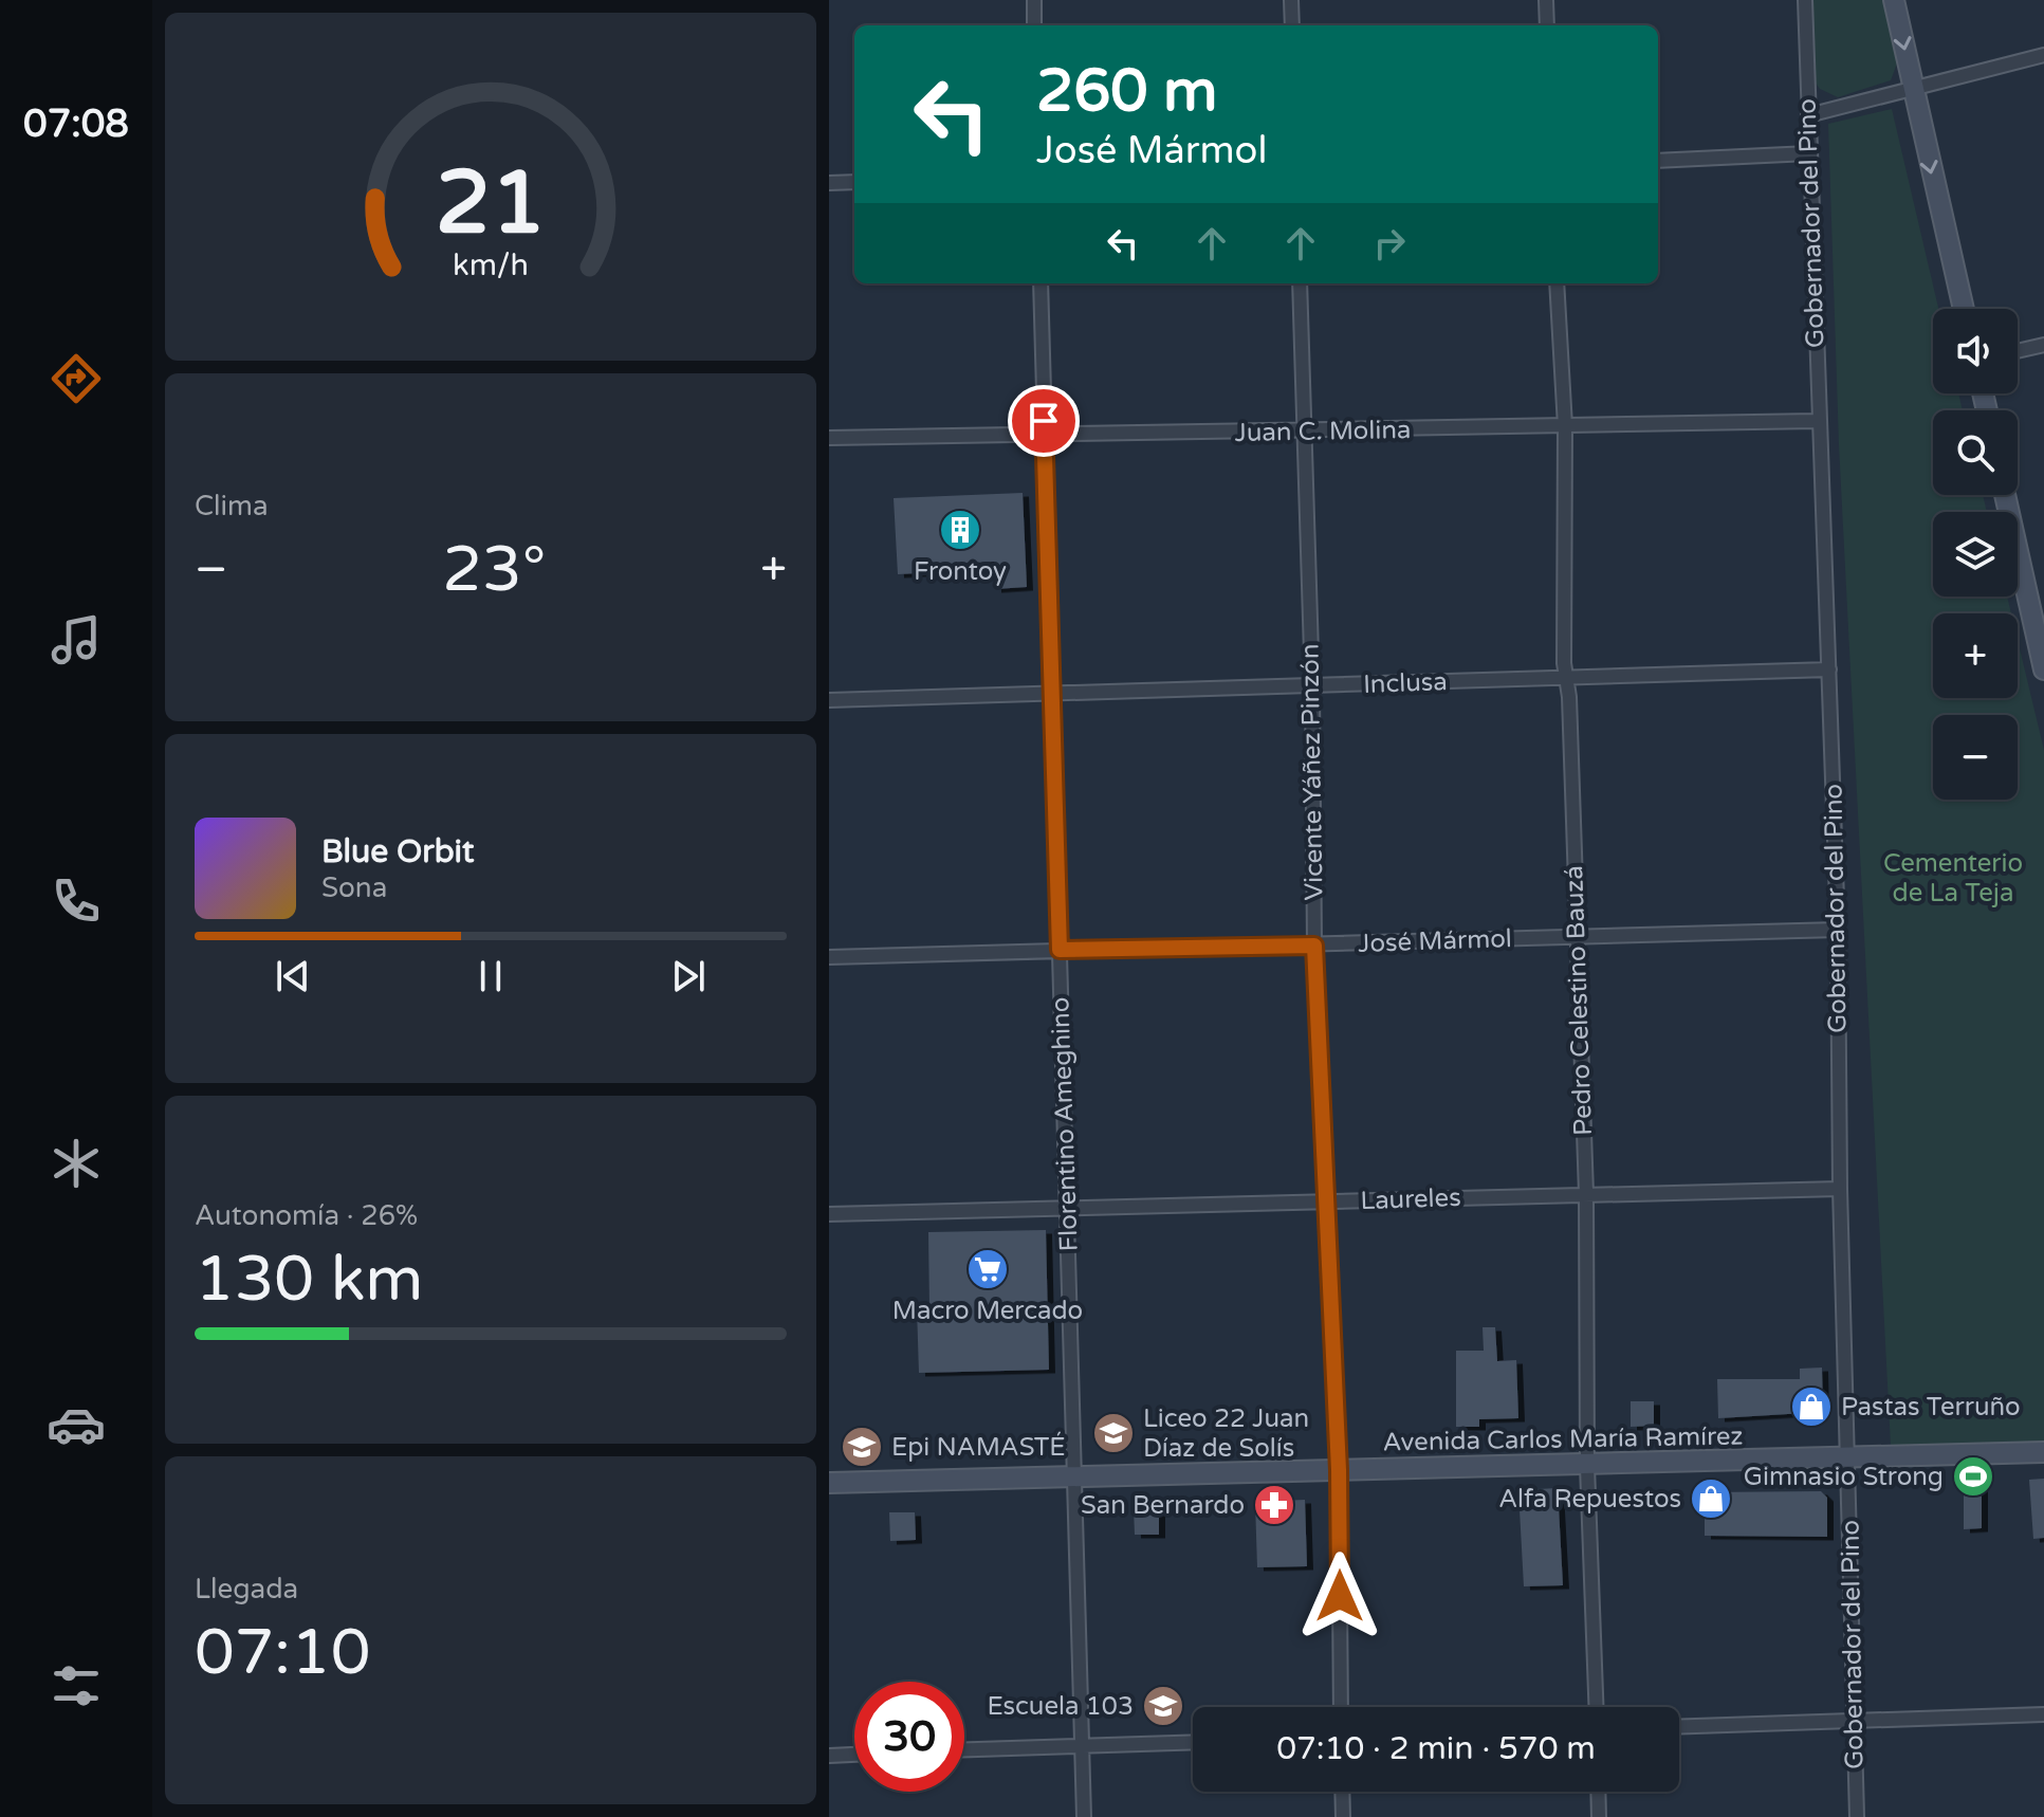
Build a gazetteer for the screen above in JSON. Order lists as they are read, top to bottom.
{
  "streets": {
    "main road": ["Avenida Carlos María Ramírez"],
    "street": [
      "Gobernador del Pino",
      "Juan C. Molina",
      "Inclusa",
      "Vicente Yáñez Pinzón",
      "José Mármol",
      "Pedro Celestino Bauzá",
      "Florentino Ameghino",
      "Laureles"
    ]
  },
  "crossings": [
    ["Gobernador del Pino", "Juan C. Molina"],
    ["Gobernador del Pino", "Inclusa"],
    ["Gobernador del Pino", "José Mármol"],
    ["Gobernador del Pino", "Laureles"],
    ["Gobernador del Pino", "Avenida Carlos María Ramírez"],
    ["Juan C. Molina", "Vicente Yáñez Pinzón"],
    ["Juan C. Molina", "Pedro Celestino Bauzá"],
    ["Juan C. Molina", "Florentino Ameghino"],
    ["Inclusa", "Vicente Yáñez Pinzón"],
    ["Inclusa", "Pedro Celestino Bauzá"],
    ["Inclusa", "Florentino Ameghino"],
    ["Vicente Yáñez Pinzón", "José Mármol"],
    ["Vicente Yáñez Pinzón", "Laureles"],
    ["Vicente Yáñez Pinzón", "Avenida Carlos María Ramírez"],
    ["José Mármol", "Pedro Celestino Bauzá"],
    ["José Mármol", "Florentino Ameghino"],
    ["Pedro Celestino Bauzá", "Laureles"],
    ["Pedro Celestino Bauzá", "Avenida Carlos María Ramírez"],
    ["Florentino Ameghino", "Laureles"],
    ["Florentino Ameghino", "Avenida Carlos María Ramírez"]
  ],
  "parks": ["Cementerio de La Teja"],
  "places": {
    "building": ["Frontoy"],
    "supermarket": ["Macro Mercado"],
    "shop": ["Pastas Terruño", "Alfa Repuestos"],
    "school or university": ["Liceo 22 Juan Díaz de Solís", "Epi NAMASTÉ", "Escuela 103"],
    "sports": ["Gimnasio Strong"],
    "pharmacy": ["San Bernardo"]
  },
  "page": {
    "tabs": "07:08",
    "turn": ["260 m", "José Mármol"],
    "map_buttons": ["+", "−"],
    "tile": [
      "Clima",
      ["Autonomía · 26%", "130 km"],
      ["Llegada", "07:10"]
    ],
    "heat": ["−", "23°", "+"],
    "song": ["Blue Orbit", "Sona"],
    "limit": "30",
    "trip": "07:10 · 2 min · 570 m",
    "gauge": ["21", "km/h"]
  }
}
